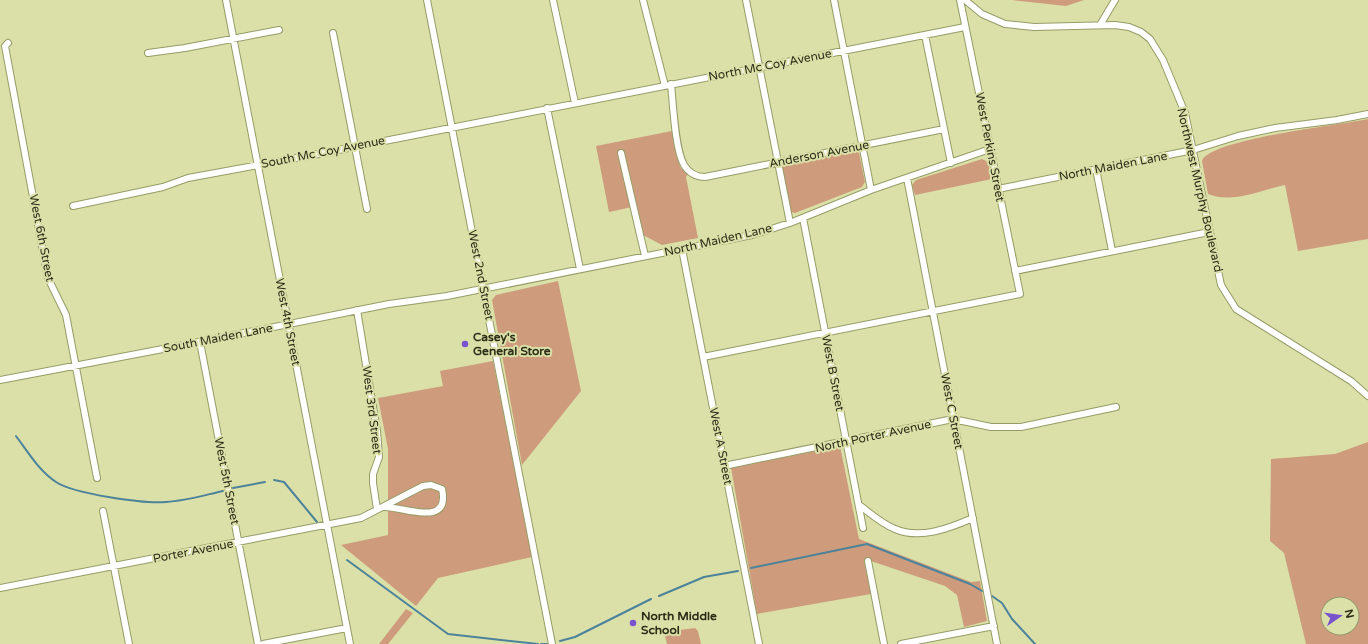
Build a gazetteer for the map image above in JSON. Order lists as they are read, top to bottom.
{
  "streets": {
    "street": [
      "North Mc Coy Avenue",
      "West Perkins Street",
      "South Mc Coy Avenue",
      "Anderson Avenue",
      "North Maiden Lane",
      "Northwest Murphy Boulevard",
      "West 6th Street",
      "West 2nd Street",
      "West 4th Street",
      "South Maiden Lane",
      "West B Street",
      "West 3rd Street",
      "West C Street",
      "North Porter Avenue",
      "West A Street",
      "West 5th Street",
      "Porter Avenue"
    ]
  },
  "crossings": [
    ["North Mc Coy Avenue", "West Perkins Street"],
    ["North Mc Coy Avenue", "South Mc Coy Avenue"],
    ["North Mc Coy Avenue", "Anderson Avenue"],
    ["West Perkins Street", "North Maiden Lane"],
    ["West Perkins Street", "West C Street"],
    ["South Mc Coy Avenue", "West 2nd Street"],
    ["South Mc Coy Avenue", "West 4th Street"],
    ["North Maiden Lane", "Northwest Murphy Boulevard"],
    ["North Maiden Lane", "West 2nd Street"],
    ["North Maiden Lane", "South Maiden Lane"],
    ["North Maiden Lane", "West B Street"],
    ["North Maiden Lane", "West C Street"],
    ["North Maiden Lane", "West A Street"],
    ["West 6th Street", "South Maiden Lane"],
    ["West 2nd Street", "South Maiden Lane"],
    ["West 4th Street", "South Maiden Lane"],
    ["West 4th Street", "Porter Avenue"],
    ["South Maiden Lane", "West 3rd Street"],
    ["South Maiden Lane", "West 5th Street"],
    ["West B Street", "North Porter Avenue"],
    ["West 3rd Street", "Porter Avenue"],
    ["West C Street", "North Porter Avenue"],
    ["North Porter Avenue", "West A Street"],
    ["West 5th Street", "Porter Avenue"]
  ],
  "places": ["Casey's General Store", "North Middle School"],
  "north": "right"
}
